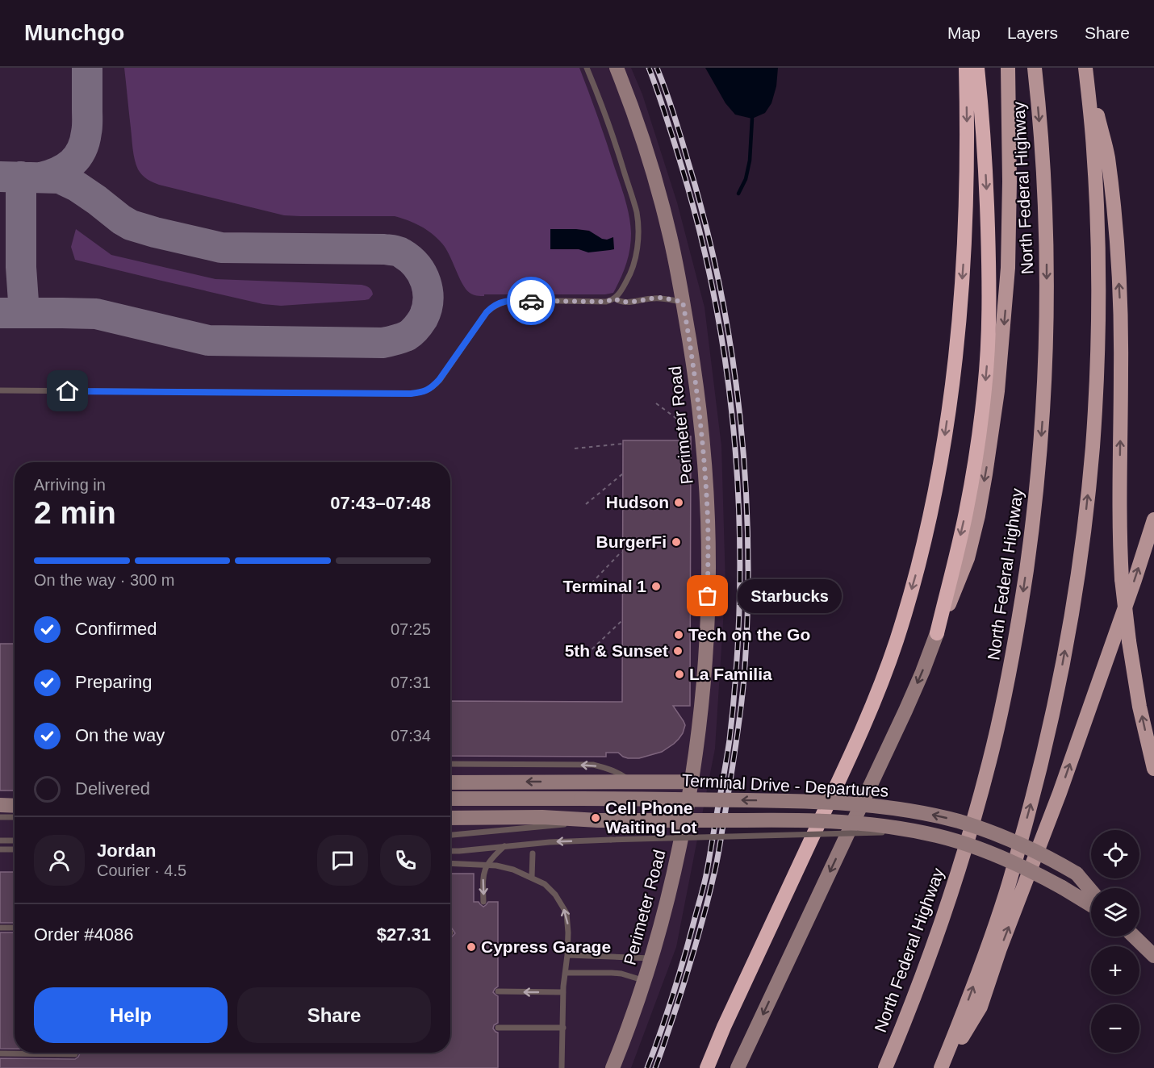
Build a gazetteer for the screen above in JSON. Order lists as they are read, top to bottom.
{
  "streets": {
    "main road": ["North Federal Highway"],
    "street": ["Perimeter Road", "Terminal Drive - Departures"]
  },
  "places": [
    "Hudson",
    "BurgerFi",
    "Terminal 1",
    "Starbucks",
    "Tech on the Go",
    "5th & Sunset",
    "La Familia",
    "Cell Phone Waiting Lot",
    "Cypress Garage"
  ],
  "page": {
    "header": "Munchgo",
    "nav": ["Map", "Layers", "Share"],
    "heading": ["2 min", "Arriving in", "07:43–07:48"],
    "panel": [
      "Jordan",
      "Courier · 4.5",
      "Order #4086",
      "$27.31"
    ],
    "bar": "On the way · 300 m",
    "bubble": "Starbucks",
    "list": [
      ["Confirmed", "07:25"],
      ["Preparing", "07:31"],
      ["On the way", "07:34"],
      "Delivered"
    ],
    "map_buttons": ["+", "−"],
    "buttons": ["Help", "Share"]
  }
}
